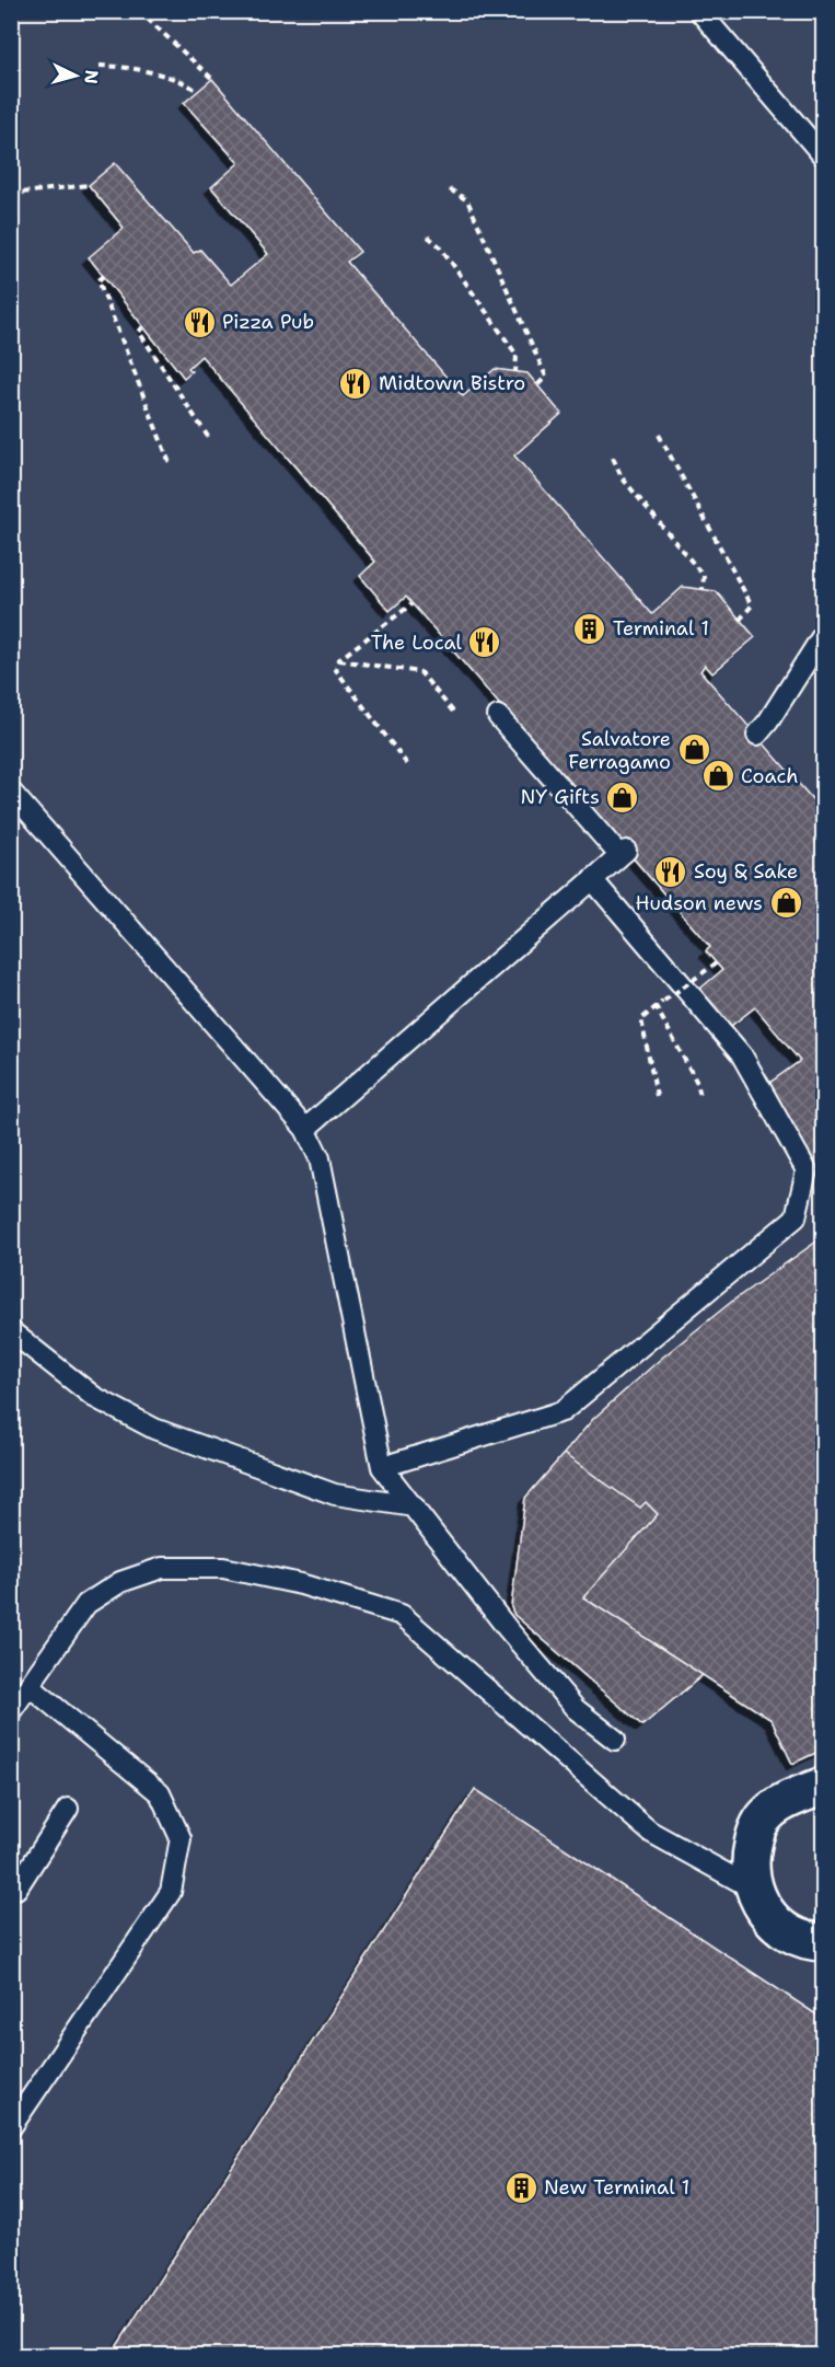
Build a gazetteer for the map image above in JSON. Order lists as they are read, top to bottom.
{
  "places": {
    "restaurant": [
      "Pizza Pub",
      "Midtown Bistro",
      "The Local",
      "Soy & Sake"
    ],
    "building": ["Terminal 1", "New Terminal 1"],
    "shop": [
      "Salvatore Ferragamo",
      "Coach",
      "NY Gifts",
      "Hudson news"
    ]
  },
  "north": "right"
}
